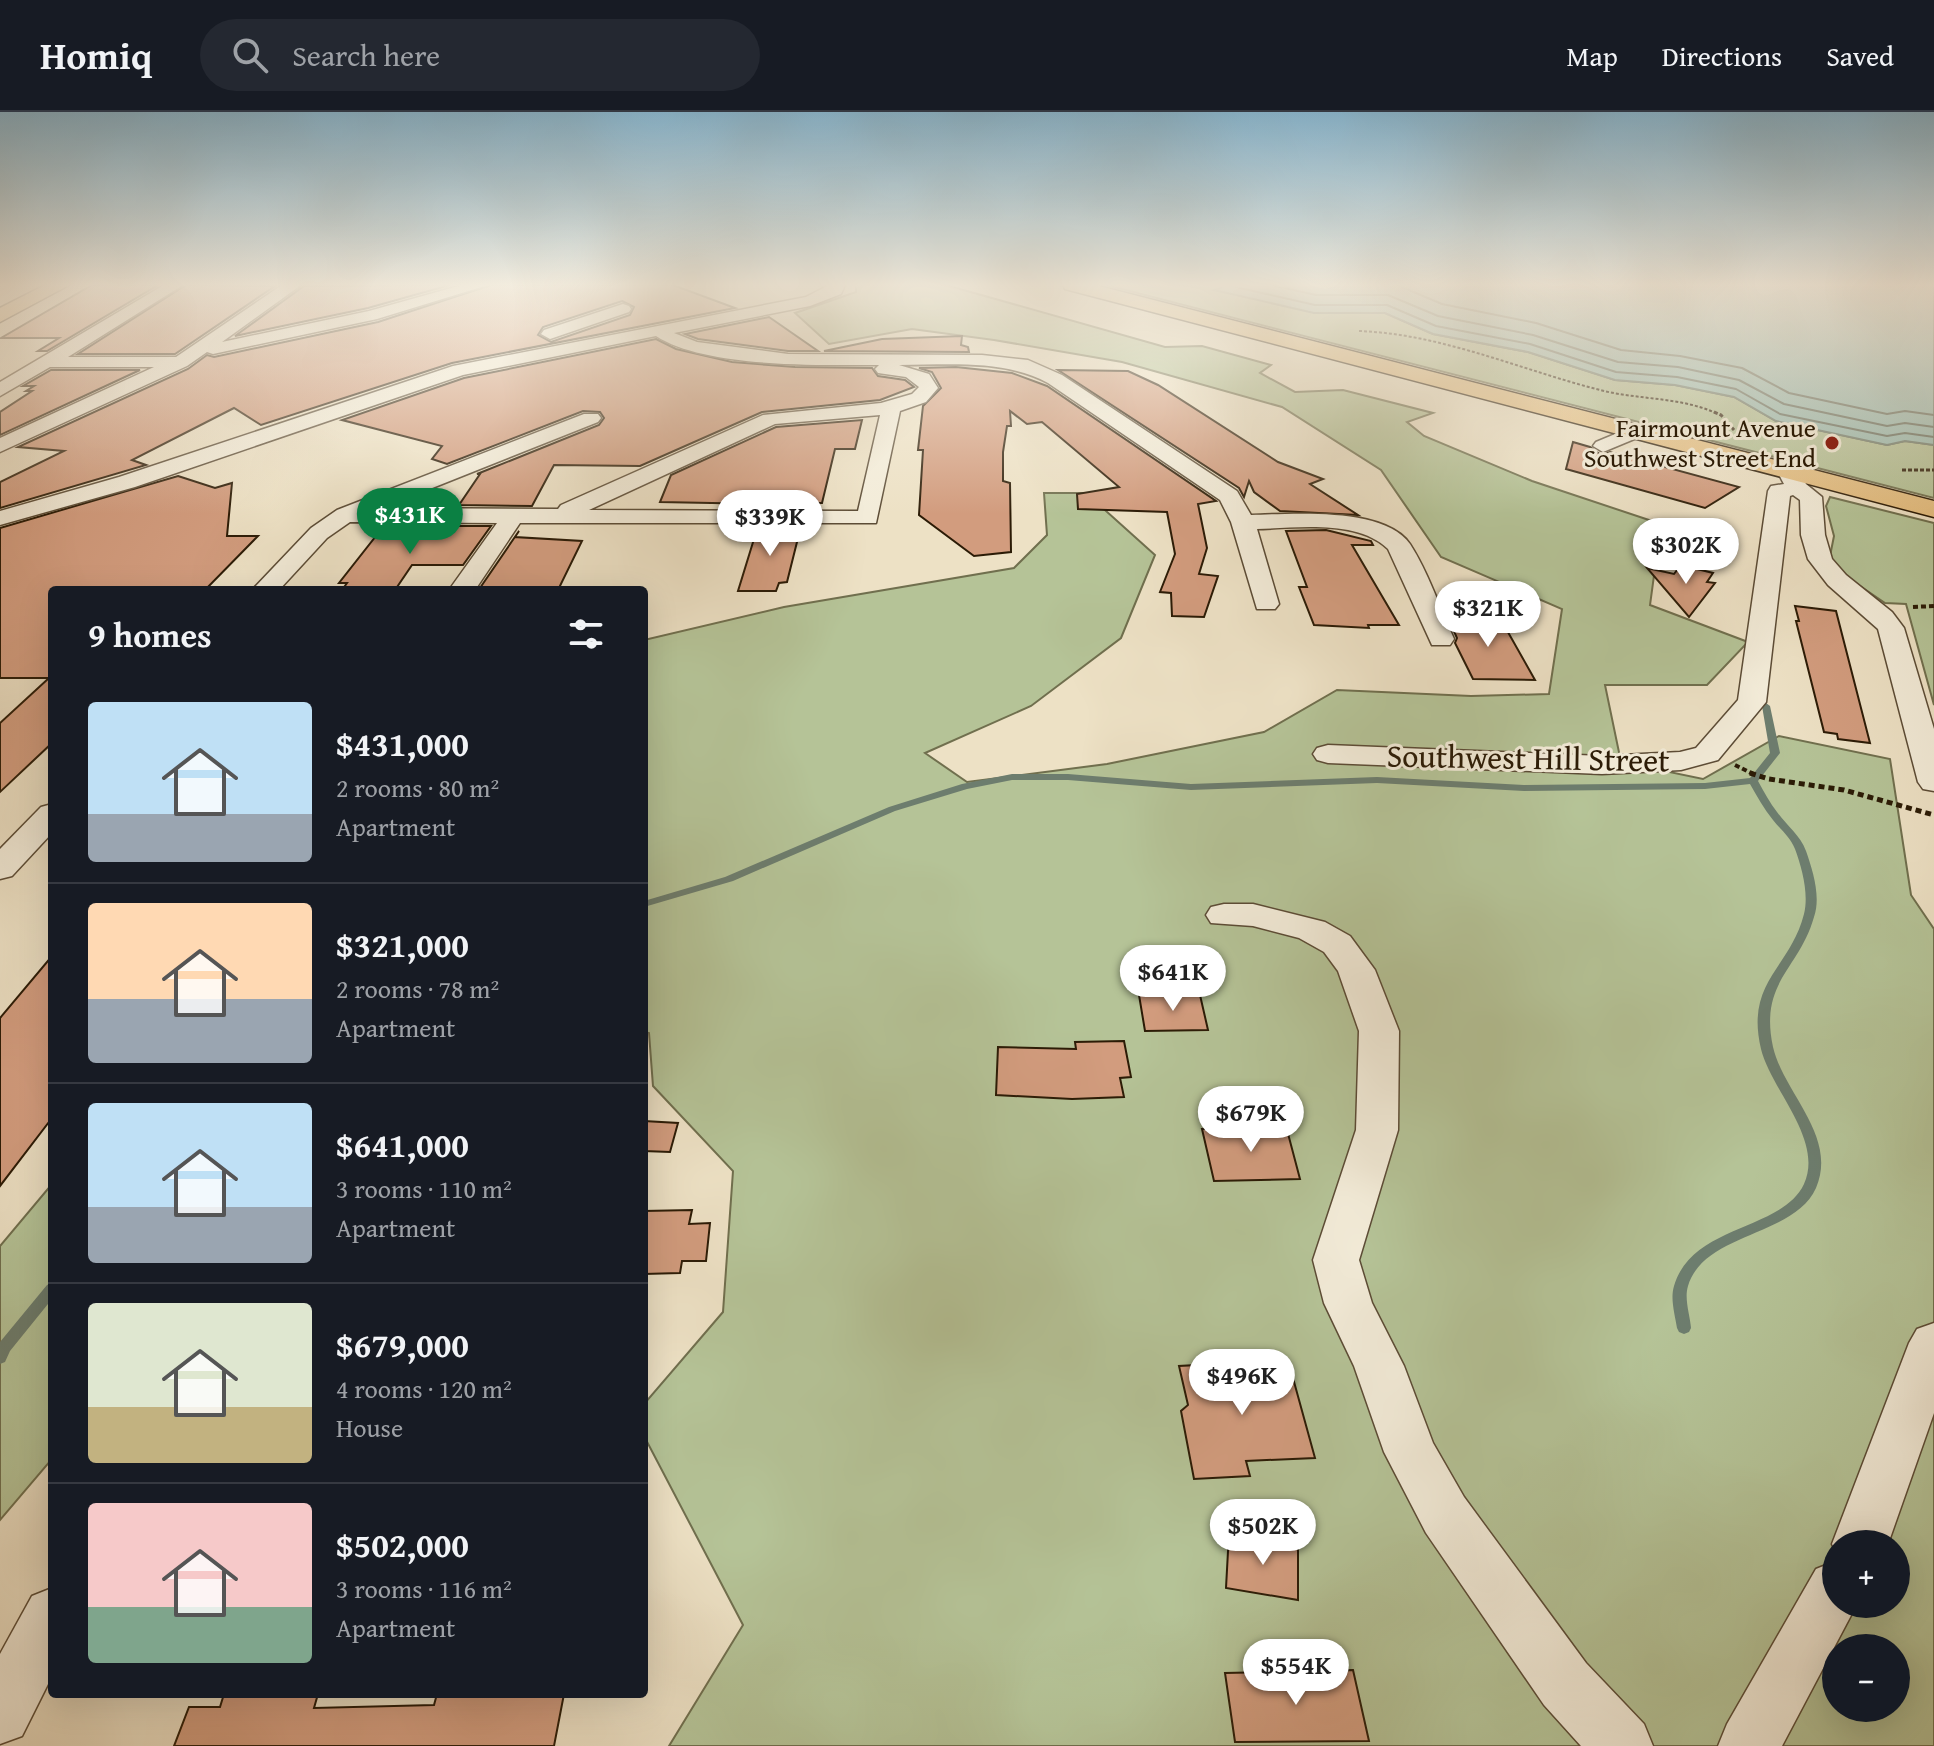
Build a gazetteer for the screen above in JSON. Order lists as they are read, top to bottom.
{
  "streets": {
    "street": ["Southwest Hill Street"]
  },
  "places": ["Fairmount Avenue Southwest Street End"],
  "page": {
    "header": "Homiq",
    "search": "Search here",
    "nav": ["Map", "Directions", "Saved"],
    "price": [
      "$431K",
      "$339K",
      "$302K",
      "$321K",
      "$641K",
      "$679K",
      "$496K",
      "$502K",
      "$554K"
    ],
    "heading": "9 homes",
    "list": [
      {
        "name": "$431,000",
        "note": "2 rooms · 80 m² · Apartment"
      },
      {
        "name": "$321,000",
        "note": "2 rooms · 78 m² · Apartment"
      },
      {
        "name": "$641,000",
        "note": "3 rooms · 110 m² · Apartment"
      },
      {
        "name": "$679,000",
        "note": "4 rooms · 120 m² · House"
      },
      {
        "name": "$502,000",
        "note": "3 rooms · 116 m² · Apartment"
      }
    ],
    "map_buttons": ["+", "−"]
  }
}
